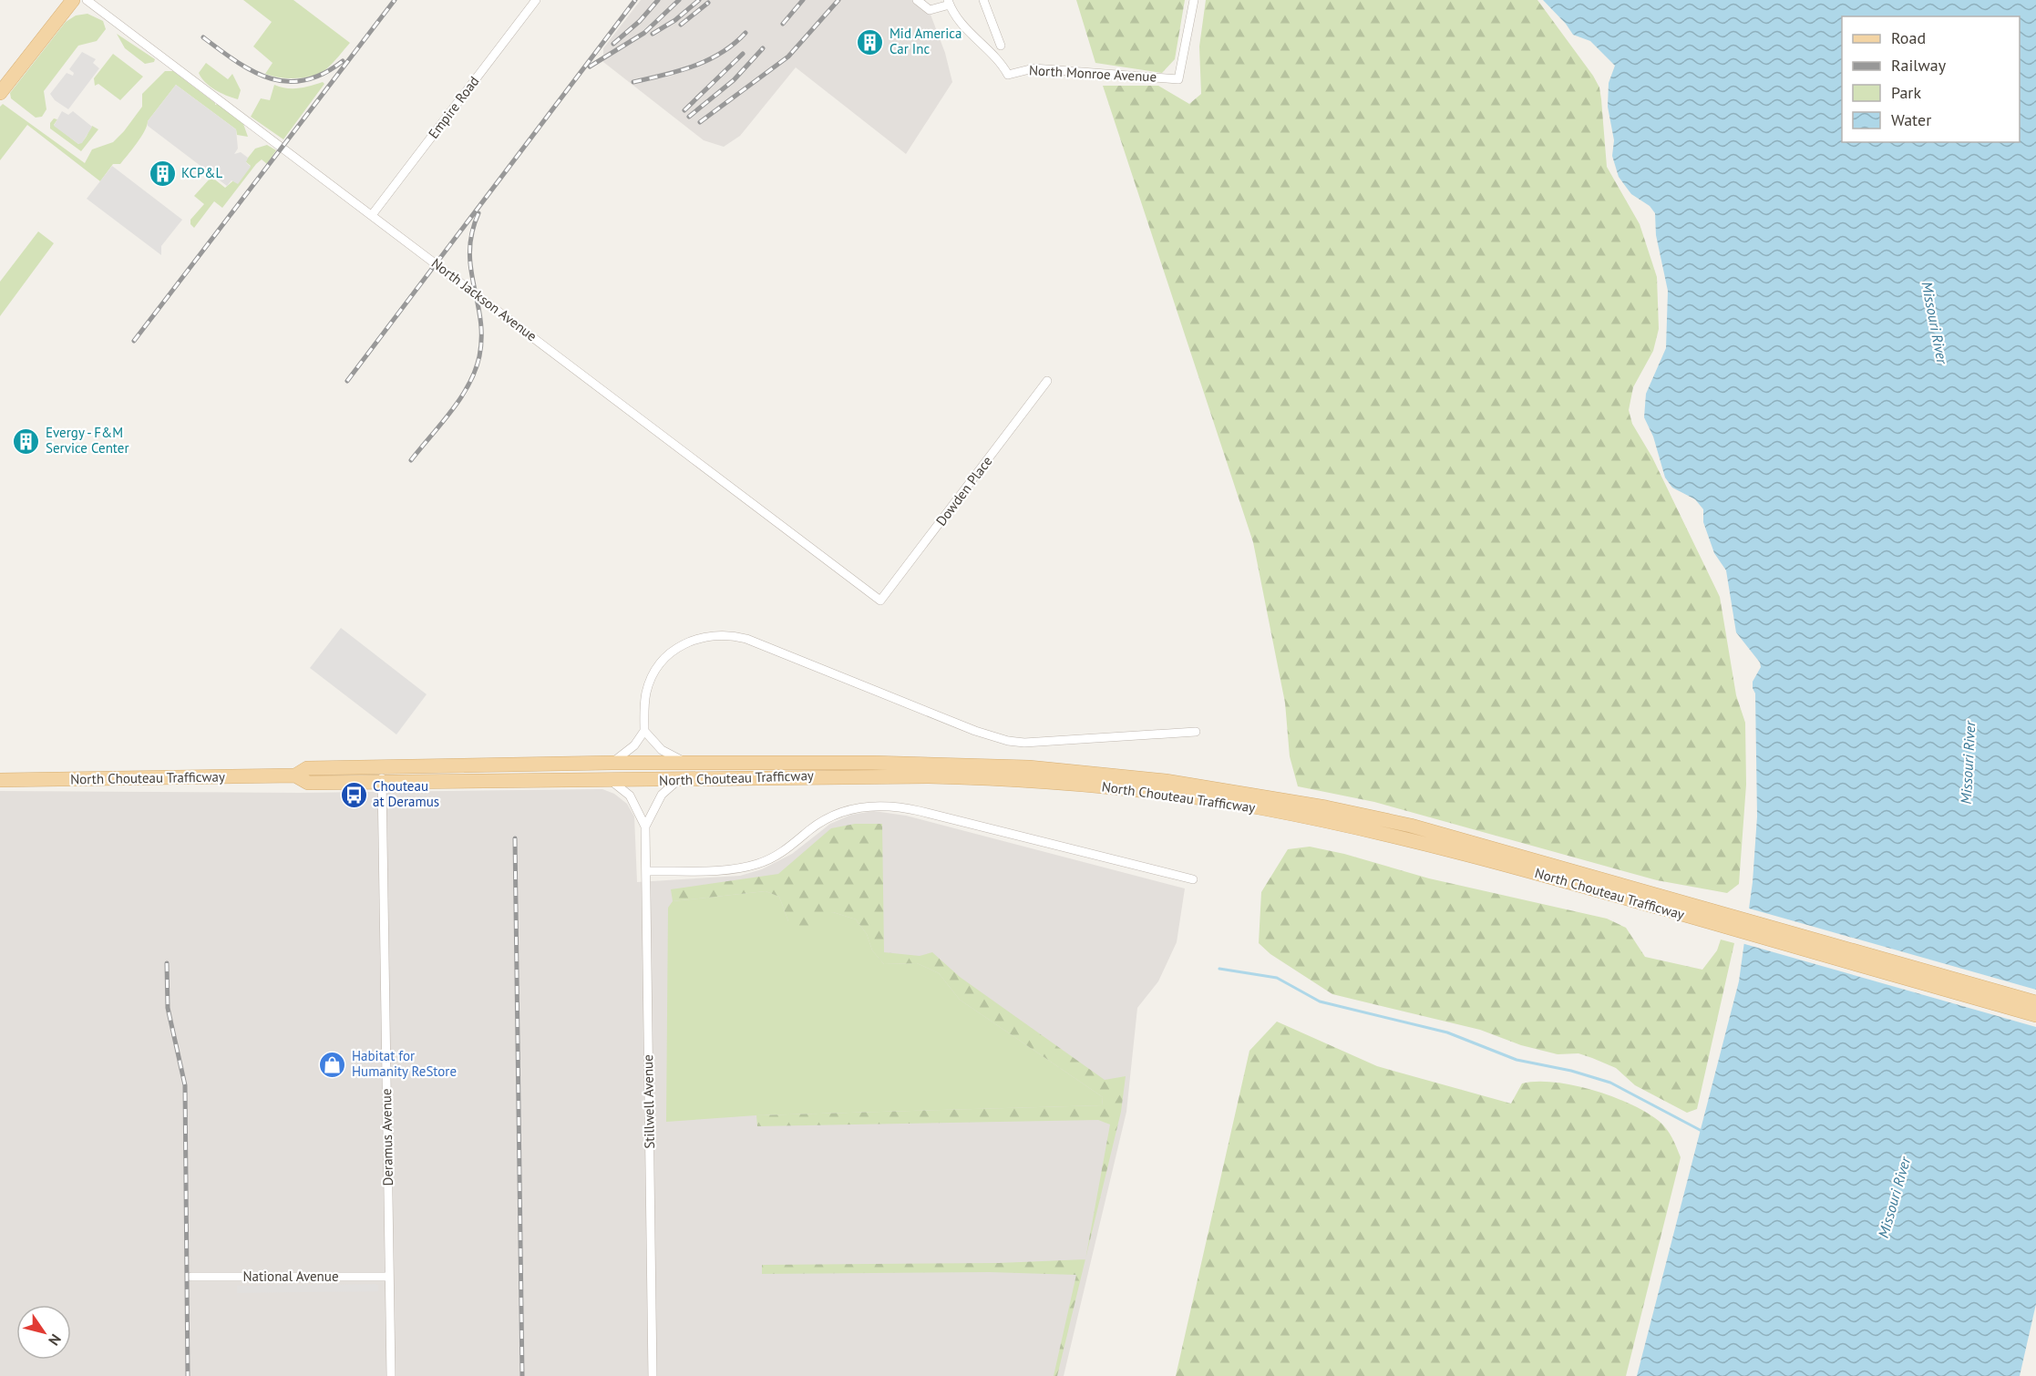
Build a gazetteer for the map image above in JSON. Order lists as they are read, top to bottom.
{
  "streets": {
    "main road": ["North Chouteau Trafficway"],
    "street": [
      "North Monroe Avenue",
      "Empire Road",
      "North Jackson Avenue",
      "Dowden Place",
      "Stillwell Avenue",
      "Deramus Avenue",
      "National Avenue"
    ]
  },
  "crossings": [
    ["Empire Road", "North Jackson Avenue"],
    ["North Jackson Avenue", "Dowden Place"],
    ["North Chouteau Trafficway", "Stillwell Avenue"],
    ["North Chouteau Trafficway", "Deramus Avenue"],
    ["Deramus Avenue", "National Avenue"]
  ],
  "water": ["Missouri River"],
  "places": {
    "building": ["Mid America Car Inc", "KCP&L", "Evergy - F&M Service Center"],
    "bus stop": ["Chouteau at Deramus"],
    "shop": ["Habitat for Humanity ReStore"]
  },
  "legend": [
    "Road",
    "Railway",
    "Park",
    "Water"
  ],
  "north": "bottom right"
}
